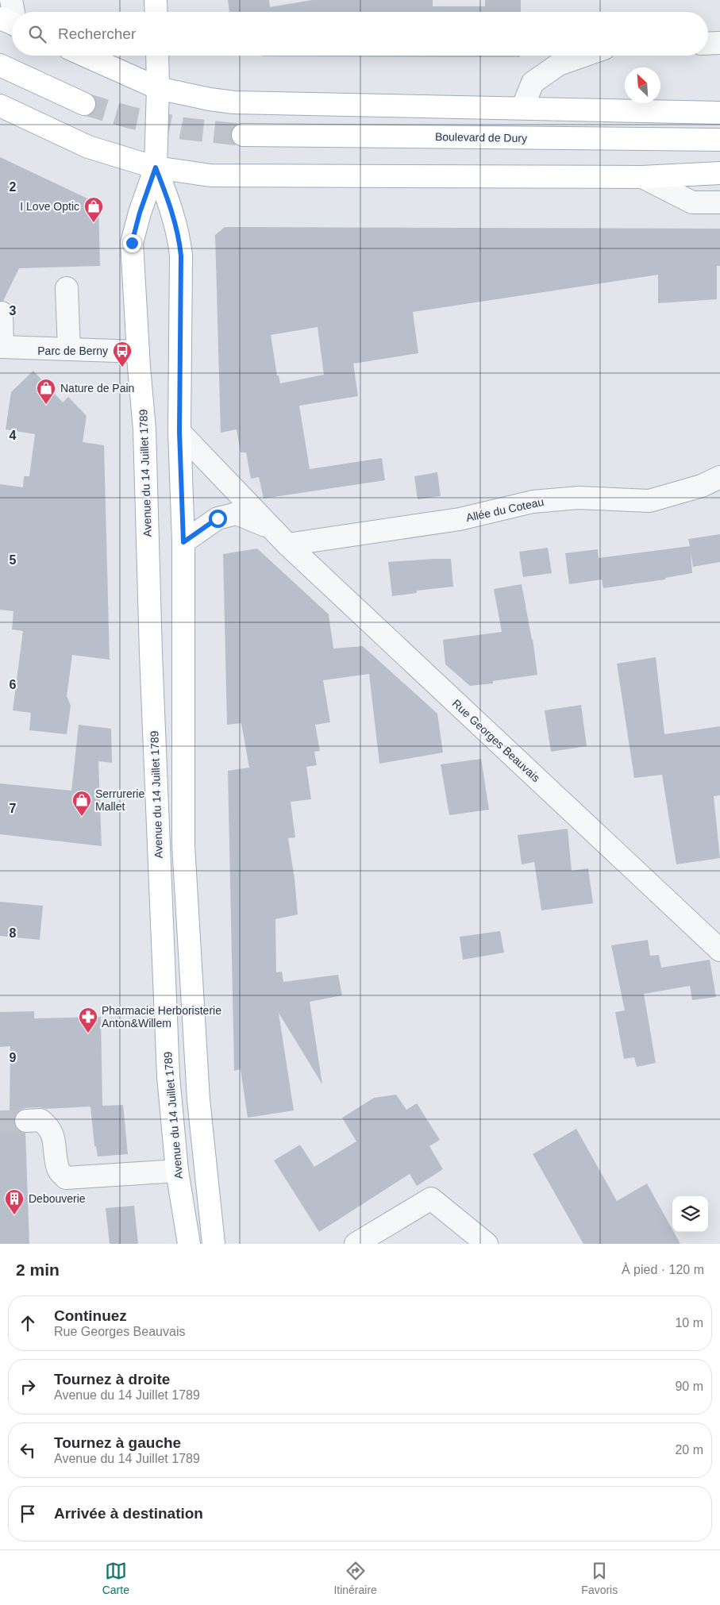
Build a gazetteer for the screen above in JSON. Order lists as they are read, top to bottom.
{
  "streets": {
    "main road": ["Boulevard de Dury", "Avenue du 14 Juillet 1789"],
    "street": ["Allée du Coteau", "Rue Georges Beauvais"]
  },
  "crossings": [
    ["Allée du Coteau", "Rue Georges Beauvais"]
  ],
  "places": {
    "shop": ["I Love Optic", "Nature de Pain", "Serrurerie Mallet"],
    "bus stop": ["Parc de Berny"],
    "pharmacy": ["Pharmacie Herboristerie Anton&Willem"],
    "building": ["Debouverie"]
  },
  "north": "top left",
  "page": {
    "search": "Rechercher",
    "heading": ["2 min", "À pied · 120 m"],
    "list": [
      ["Continuez", "Rue Georges Beauvais", "10 m"],
      ["Tournez à droite", "Avenue du 14 Juillet 1789", "90 m"],
      ["Tournez à gauche", "Avenue du 14 Juillet 1789", "20 m"],
      "Arrivée à destination"
    ],
    "nav": ["Carte", "Itinéraire", "Favoris"]
  },
  "grid": {
    "rows": [
      "2",
      "3",
      "4",
      "5",
      "6",
      "7",
      "8",
      "9"
    ]
  }
}
